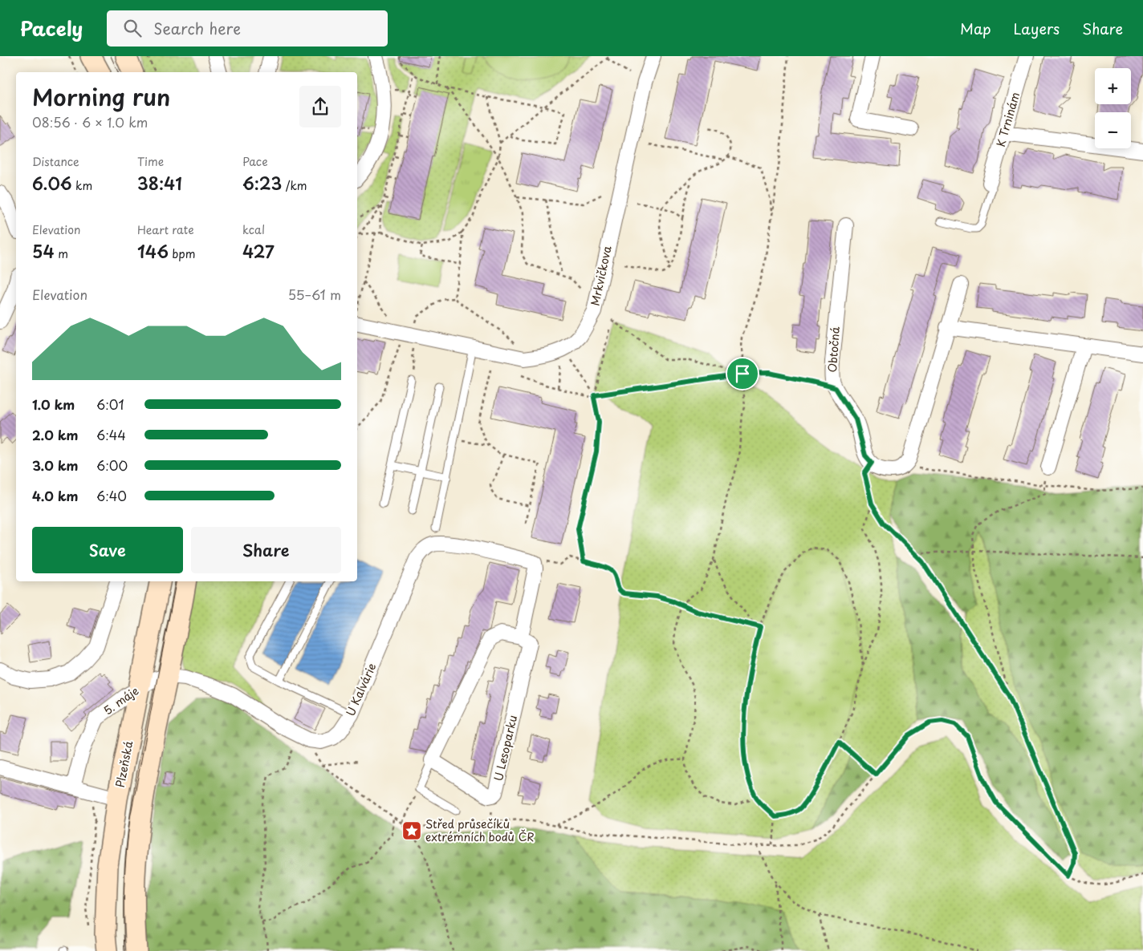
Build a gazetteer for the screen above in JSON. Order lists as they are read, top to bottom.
{
  "streets": {
    "main road": ["Plzeňská"],
    "street": [
      "K Trninám",
      "Mrkvičkova",
      "Obtočná",
      "U Kalvárie",
      "5. máje",
      "U Lesoparku"
    ]
  },
  "crossings": [
    ["U Kalvárie", "5. máje"],
    ["U Kalvárie", "U Lesoparku"],
    ["5. máje", "Plzeňská"]
  ],
  "places": {
    "place": ["Střed průsečíků extrémních bodů ČR"]
  },
  "page": {
    "header": "Pacely",
    "search": "Search here",
    "nav": ["Map", "Layers", "Share"],
    "map_buttons": ["+", "−"],
    "heading": ["Morning run", "08:56 · 6 × 1.0 km"],
    "stats": [
      ["Distance", "6.06 km"],
      ["Time", "38:41"],
      ["Pace", "6:23 /km"],
      ["Elevation", "54 m"],
      ["Heart rate", "146 bpm"],
      ["kcal", "427"]
    ],
    "chart": ["Elevation", "55–61 m"],
    "list": [
      {
        "name": "1.0 km",
        "note": "6:01"
      },
      {
        "name": "2.0 km",
        "note": "6:44"
      },
      {
        "name": "3.0 km",
        "note": "6:00"
      },
      {
        "name": "4.0 km",
        "note": "6:40"
      }
    ],
    "buttons": ["Save", "Share"]
  }
}
